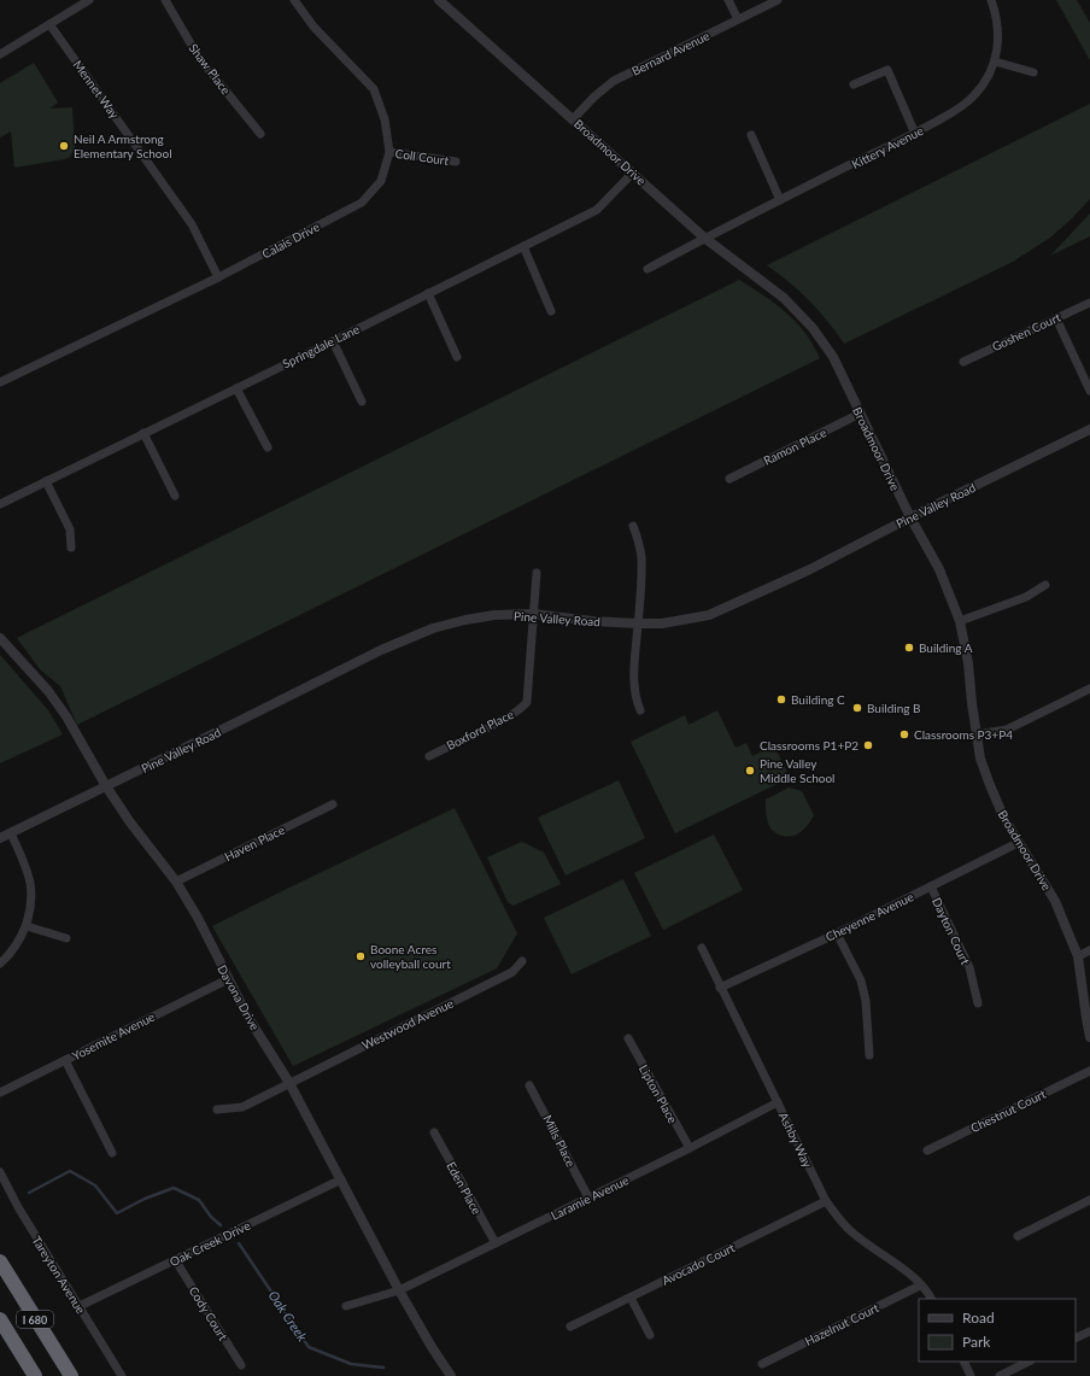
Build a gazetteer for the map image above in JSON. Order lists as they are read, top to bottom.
{
  "streets": {
    "highway": ["I 680"],
    "street": [
      "Bernard Avenue",
      "Shaw Place",
      "Mennet Way",
      "Kittery Avenue",
      "Broadmoor Drive",
      "Coll Court",
      "Calais Drive",
      "Goshen Court",
      "Springdale Lane",
      "Ramon Place",
      "Pine Valley Road",
      "Boxford Place",
      "Haven Place",
      "Cheyenne Avenue",
      "Dayton Court",
      "Davona Drive",
      "Westwood Avenue",
      "Yosemite Avenue",
      "Lipton Place",
      "Chestnut Court",
      "Ashby Way",
      "Mills Place",
      "Eden Place",
      "Laramie Avenue",
      "Oak Creek Drive",
      "Avocado Court",
      "Tareyton Avenue",
      "Cody Court",
      "Hazelnut Court"
    ]
  },
  "crossings": [
    ["Bernard Avenue", "Broadmoor Drive"],
    ["Mennet Way", "Calais Drive"],
    ["Kittery Avenue", "Broadmoor Drive"],
    ["Broadmoor Drive", "Springdale Lane"],
    ["Broadmoor Drive", "Ramon Place"],
    ["Broadmoor Drive", "Pine Valley Road"],
    ["Broadmoor Drive", "Cheyenne Avenue"],
    ["Coll Court", "Calais Drive"],
    ["Pine Valley Road", "Boxford Place"],
    ["Pine Valley Road", "Davona Drive"],
    ["Haven Place", "Davona Drive"],
    ["Cheyenne Avenue", "Dayton Court"],
    ["Cheyenne Avenue", "Ashby Way"],
    ["Davona Drive", "Westwood Avenue"],
    ["Davona Drive", "Yosemite Avenue"],
    ["Davona Drive", "Laramie Avenue"],
    ["Davona Drive", "Oak Creek Drive"],
    ["Lipton Place", "Laramie Avenue"],
    ["Ashby Way", "Laramie Avenue"],
    ["Ashby Way", "Avocado Court"],
    ["Ashby Way", "Hazelnut Court"],
    ["Mills Place", "Laramie Avenue"],
    ["Eden Place", "Laramie Avenue"],
    ["Oak Creek Drive", "Tareyton Avenue"],
    ["Oak Creek Drive", "Cody Court"]
  ],
  "water": ["Oak Creek"],
  "places": [
    "Neil A Armstrong Elementary School",
    "Building A",
    "Building C",
    "Building B",
    "Classrooms P3+P4",
    "Classrooms P1+P2",
    "Pine Valley Middle School",
    "Boone Acres volleyball court"
  ],
  "legend": ["Road", "Park"]
}
